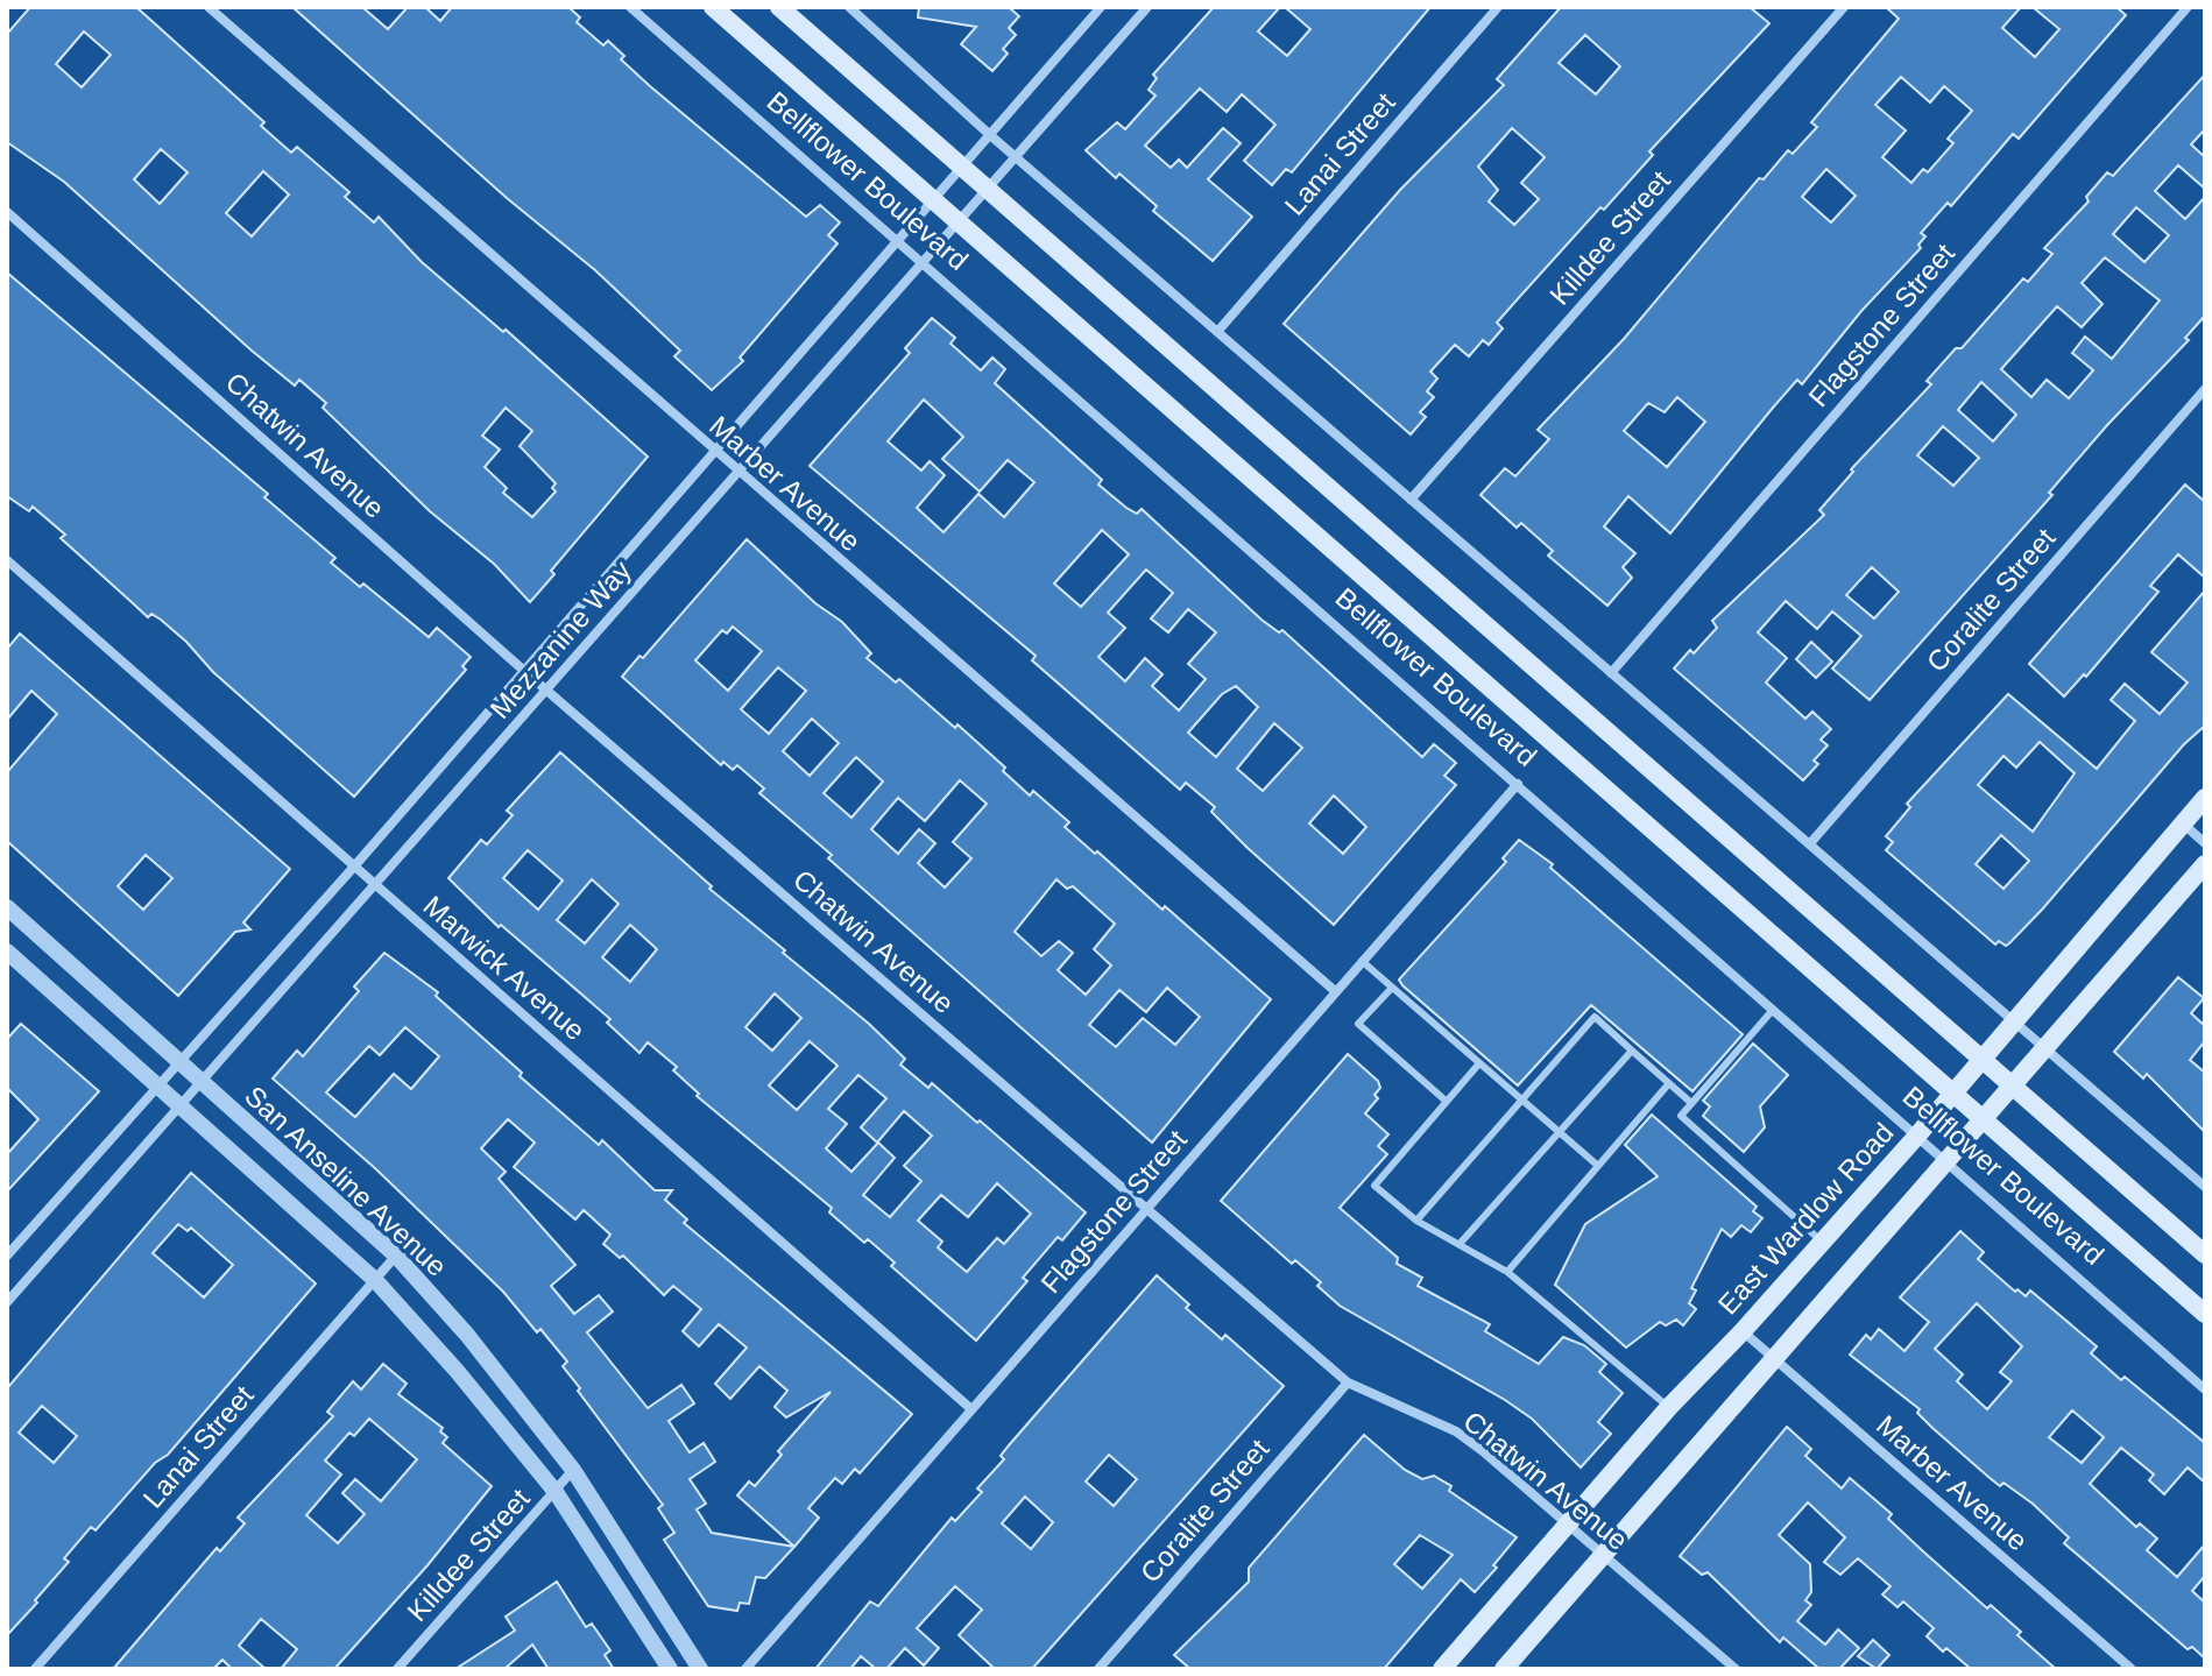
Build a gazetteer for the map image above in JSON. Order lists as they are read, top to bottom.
{
  "streets": {
    "main road": ["Bellflower Boulevard", "East Wardlow Road"],
    "street": [
      "Lanai Street",
      "Killdee Street",
      "Flagstone Street",
      "Chatwin Avenue",
      "Marber Avenue",
      "Coralite Street",
      "Mezzanine Way",
      "Marwick Avenue",
      "San Anseline Avenue"
    ]
  },
  "crossings": [
    ["Lanai Street", "San Anseline Avenue"],
    ["Bellflower Boulevard", "Flagstone Street"],
    ["Bellflower Boulevard", "Mezzanine Way"],
    ["Bellflower Boulevard", "East Wardlow Road"],
    ["Killdee Street", "San Anseline Avenue"],
    ["Flagstone Street", "Chatwin Avenue"],
    ["Flagstone Street", "Marber Avenue"],
    ["Flagstone Street", "Marwick Avenue"],
    ["Chatwin Avenue", "Coralite Street"],
    ["Chatwin Avenue", "Mezzanine Way"],
    ["Chatwin Avenue", "East Wardlow Road"],
    ["Marber Avenue", "Mezzanine Way"],
    ["Marber Avenue", "East Wardlow Road"],
    ["Mezzanine Way", "Marwick Avenue"],
    ["Mezzanine Way", "San Anseline Avenue"]
  ]
}
